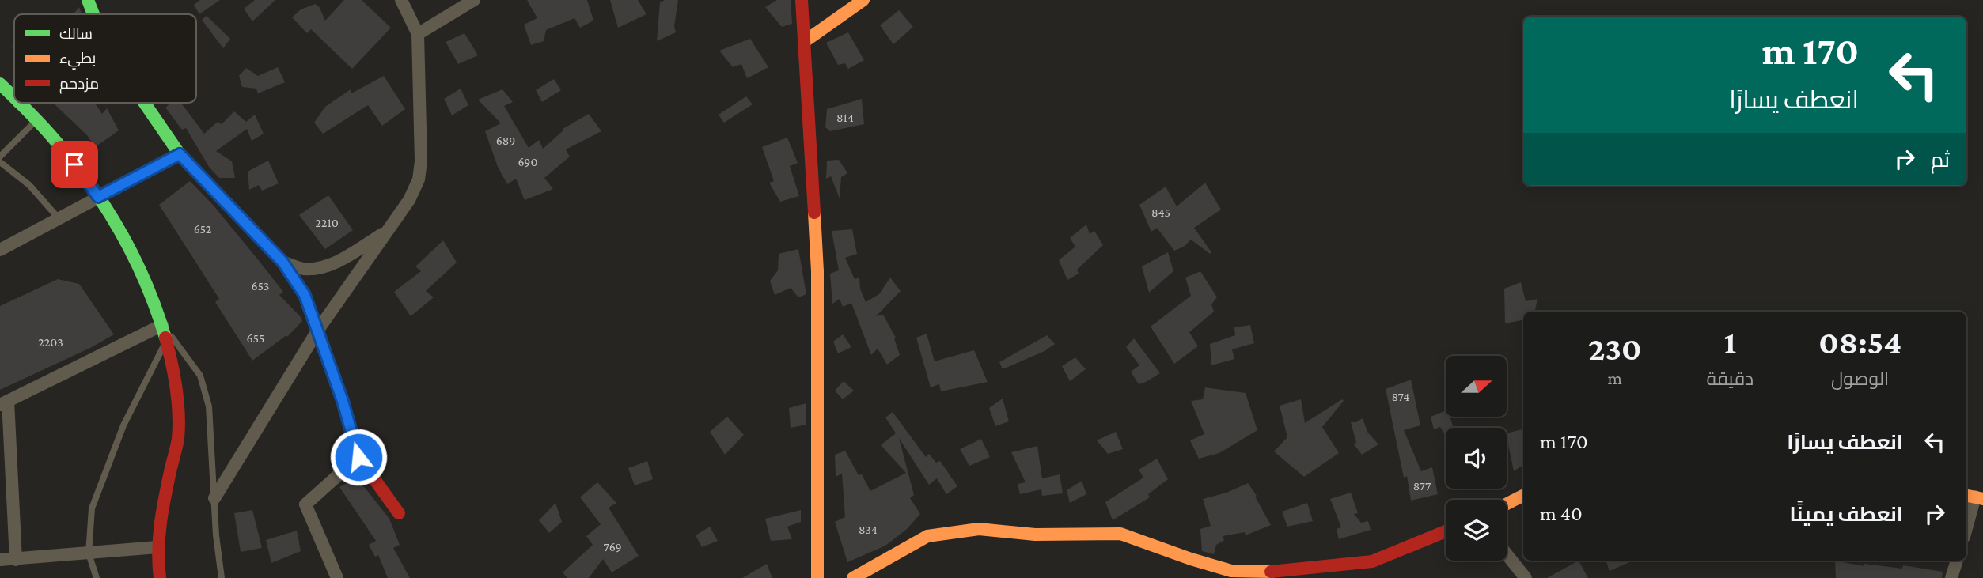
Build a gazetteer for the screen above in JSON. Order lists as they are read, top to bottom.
{
  "house_numbers": [
    "814",
    "689",
    "690",
    "845",
    "2210",
    "652",
    "653",
    "655",
    "2203",
    "874",
    "877",
    "834",
    "769"
  ],
  "legend": ["سالك", "بطيء", "مزدحم"],
  "north": "right",
  "page": {
    "turn": ["170 m", "انعطف يسارًا"],
    "then": "ثم",
    "eta": [
      "08:54",
      "الوصول",
      "1",
      "دقيقة",
      "230",
      "m"
    ],
    "list": [
      {
        "name": "انعطف يسارًا",
        "value": "170 m"
      },
      {
        "name": "انعطف يمينًا",
        "value": "40 m"
      }
    ]
  }
}
